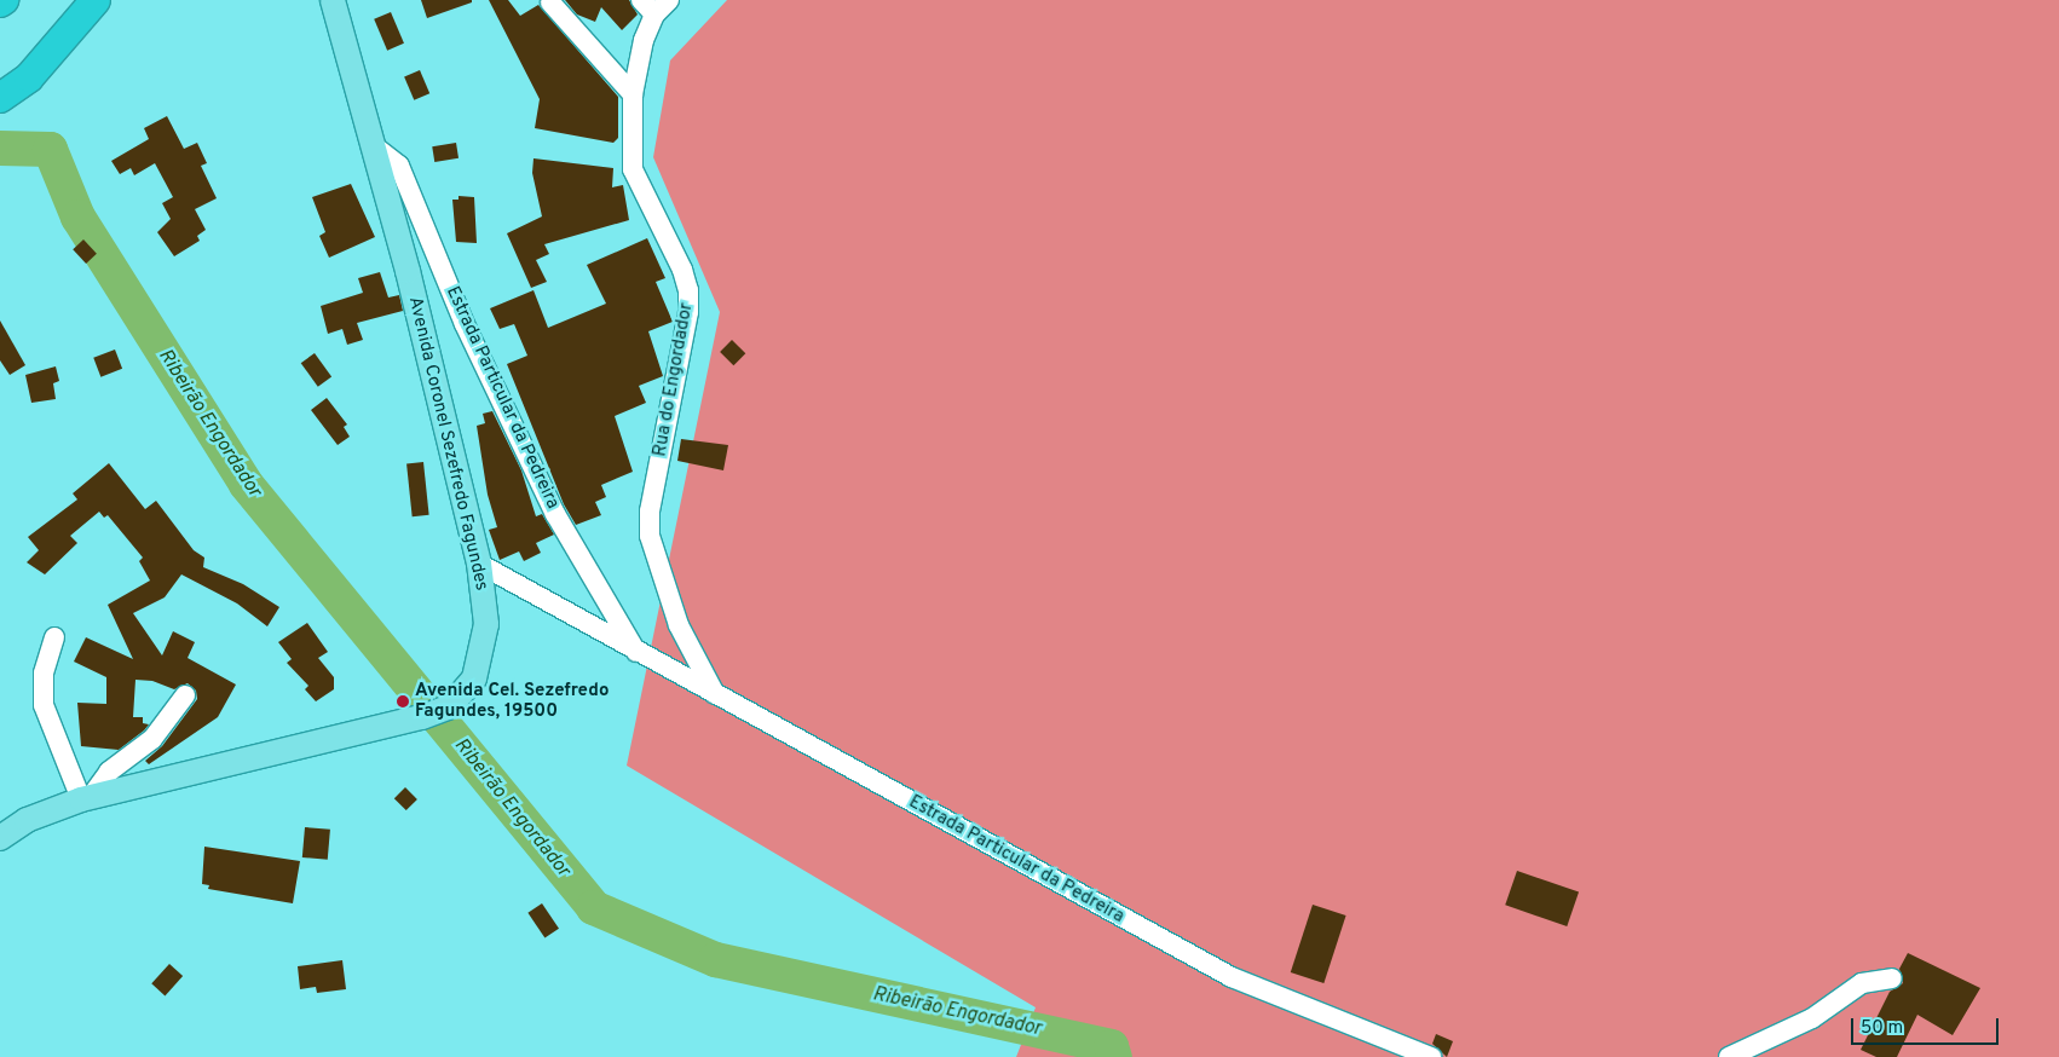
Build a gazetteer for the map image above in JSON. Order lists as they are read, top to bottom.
{
  "streets": {
    "main road": ["Avenida Coronel Sezefredo Fagundes"],
    "street": ["Rua do Engordador", "Estrada Particular da Pedreira"]
  },
  "crossings": [
    ["Rua do Engordador", "Estrada Particular da Pedreira"],
    ["Estrada Particular da Pedreira", "Avenida Coronel Sezefredo Fagundes"]
  ],
  "water": ["Ribeirão Engordador"],
  "places": ["Avenida Cel. Sezefredo Fagundes, 19500"],
  "scale_bar": "50 m"
}
